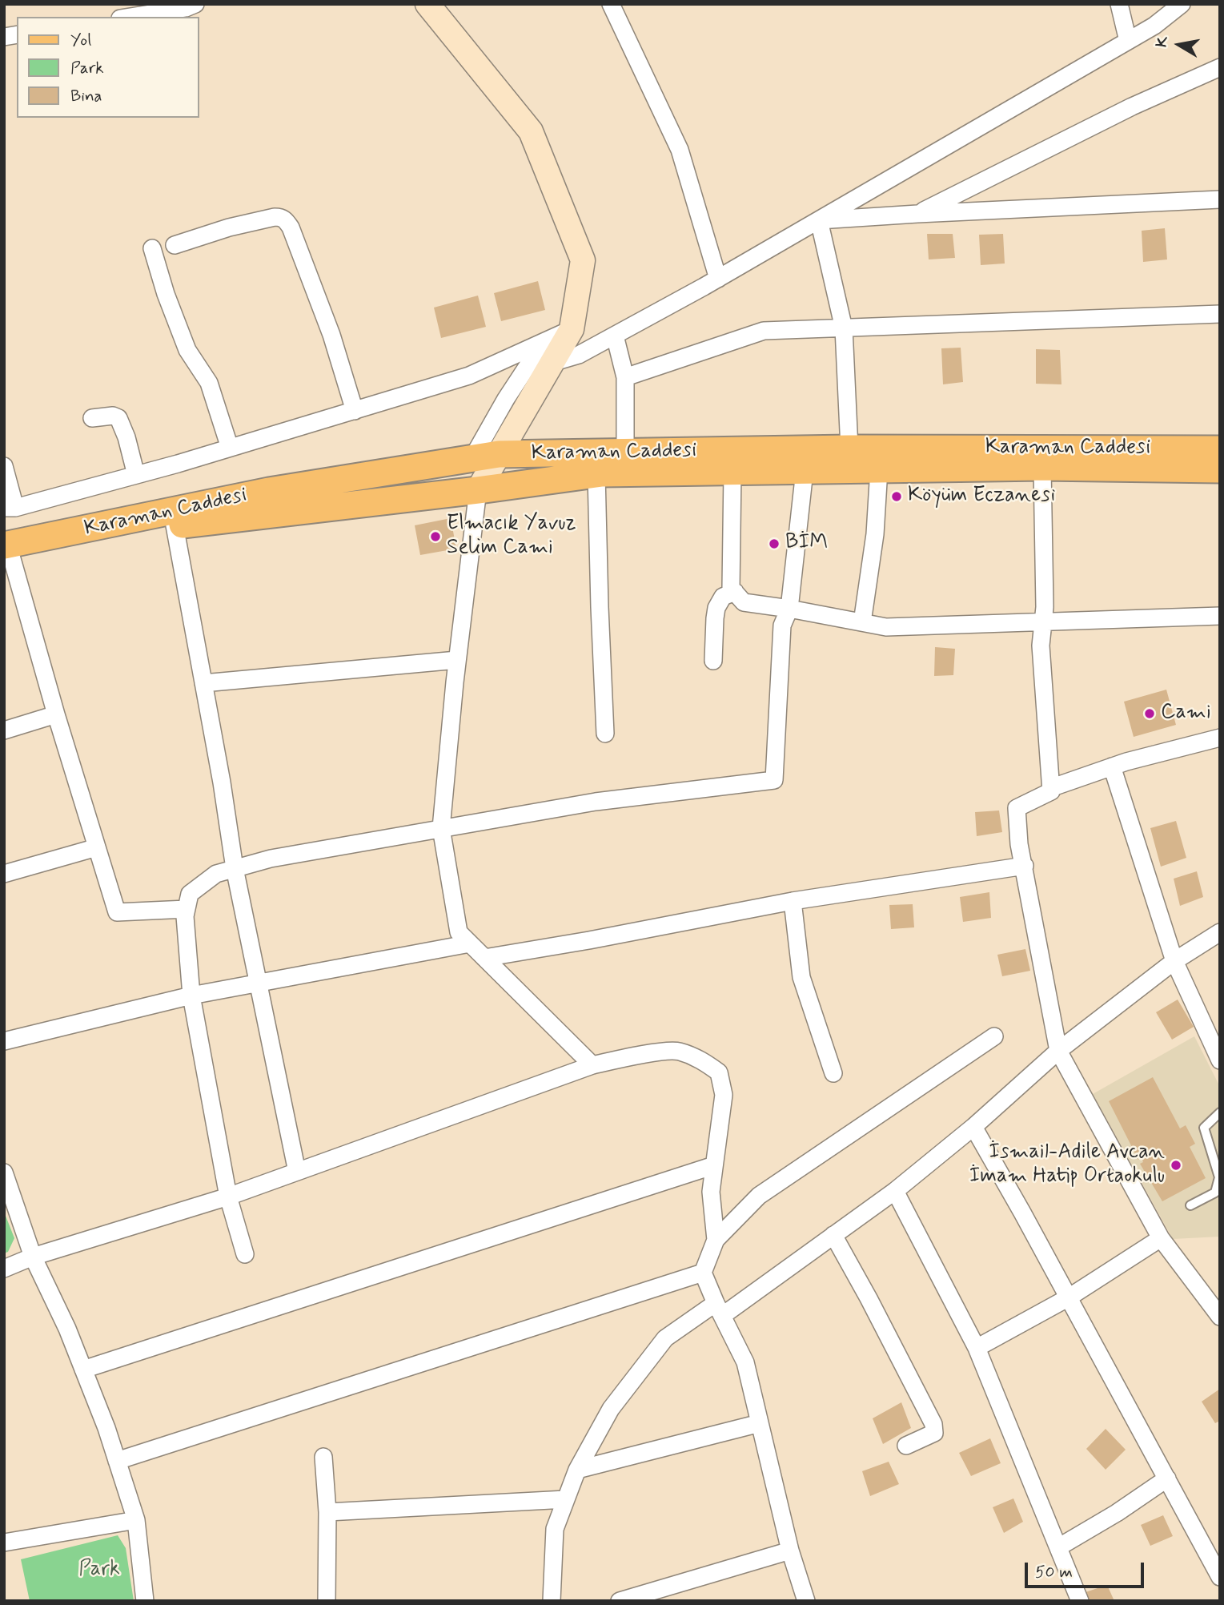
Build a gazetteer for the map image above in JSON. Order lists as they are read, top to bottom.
{
  "streets": {
    "main road": ["Karaman Caddesi"]
  },
  "parks": ["Park"],
  "places": [
    "Köyüm Eczanesi",
    "Elmacık Yavuz Selim Cami",
    "BİM",
    "Cami",
    "İsmail-Adile Avcan İmam Hatip Ortaokulu"
  ],
  "legend": ["Yol", "Park", "Bina"],
  "scale_bar": "50 m",
  "north": "left"
}
